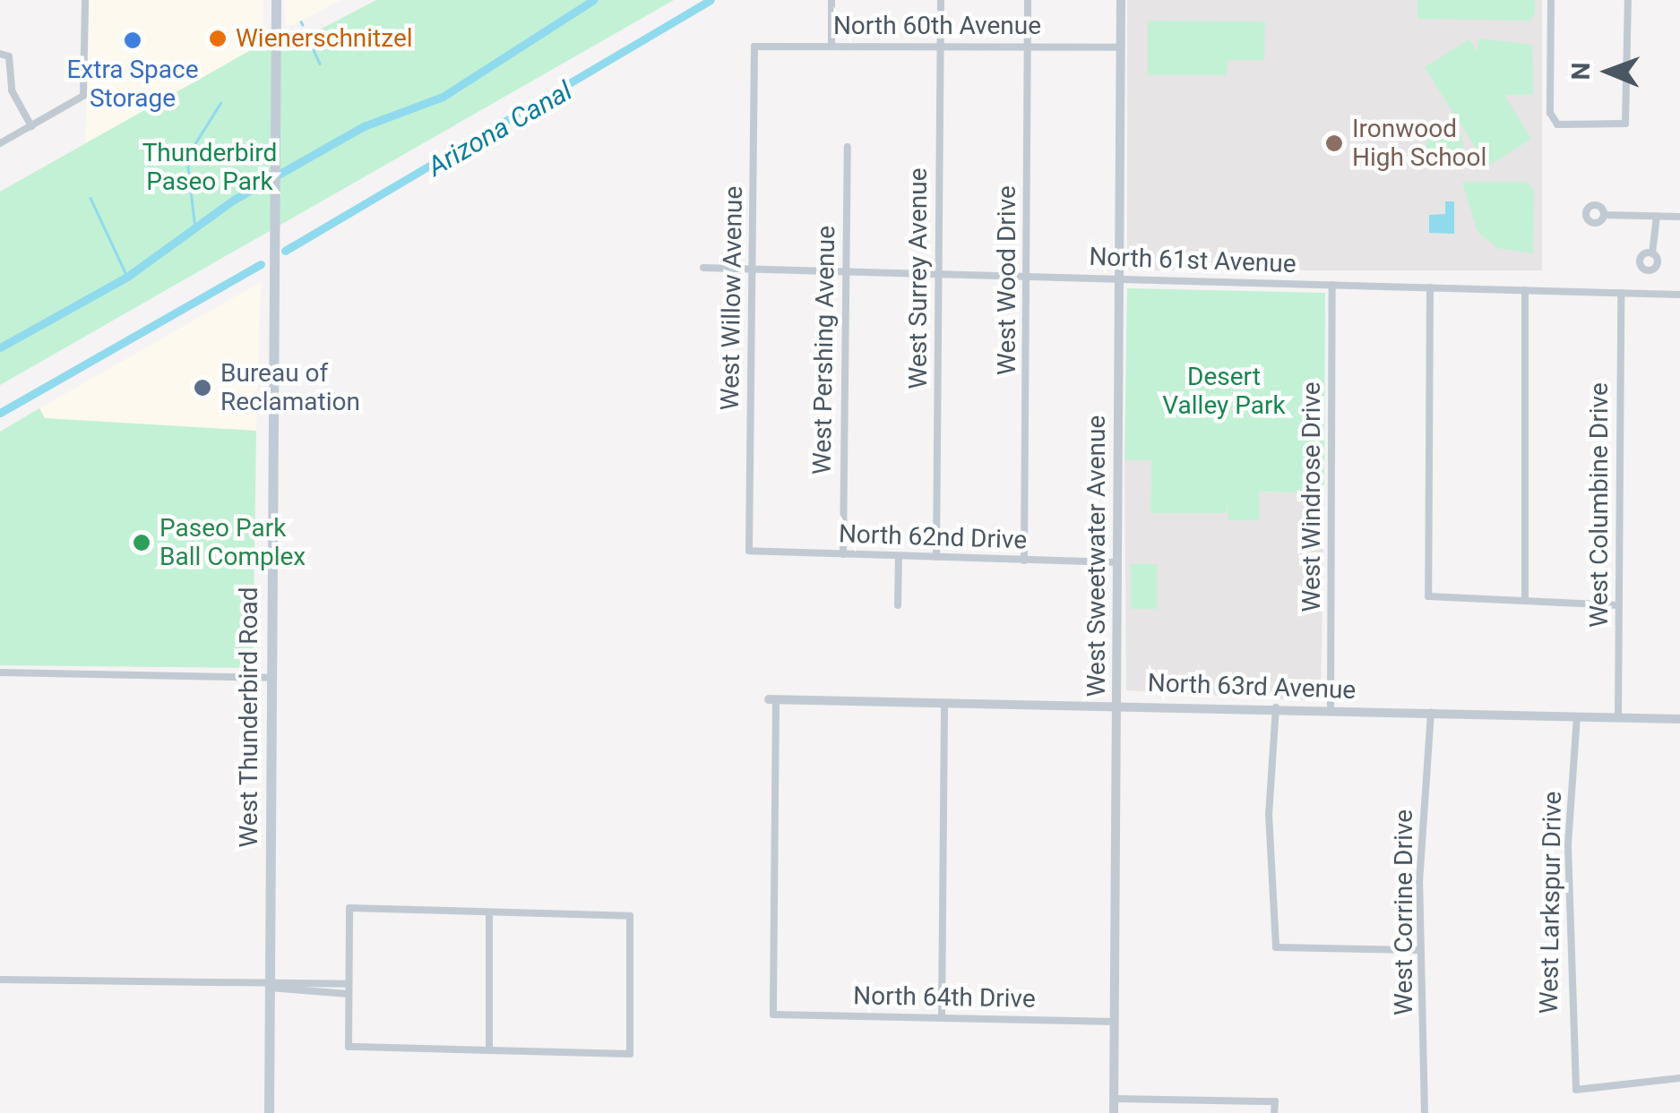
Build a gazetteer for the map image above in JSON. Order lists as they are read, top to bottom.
{
  "streets": {
    "main road": ["West Thunderbird Road"],
    "street": [
      "North 60th Avenue",
      "North 61st Avenue",
      "West Surrey Avenue",
      "West Wood Drive",
      "West Willow Avenue",
      "West Pershing Avenue",
      "West Windrose Drive",
      "West Columbine Drive",
      "North 62nd Drive",
      "West Sweetwater Avenue",
      "North 63rd Avenue",
      "West Larkspur Drive",
      "West Corrine Drive",
      "North 64th Drive"
    ]
  },
  "crossings": [
    ["North 60th Avenue", "West Surrey Avenue"],
    ["North 60th Avenue", "West Wood Drive"],
    ["North 60th Avenue", "West Willow Avenue"],
    ["North 60th Avenue", "West Sweetwater Avenue"],
    ["North 61st Avenue", "West Surrey Avenue"],
    ["North 61st Avenue", "West Wood Drive"],
    ["North 61st Avenue", "West Willow Avenue"],
    ["North 61st Avenue", "West Pershing Avenue"],
    ["North 61st Avenue", "West Windrose Drive"],
    ["North 61st Avenue", "West Columbine Drive"],
    ["North 61st Avenue", "West Sweetwater Avenue"],
    ["West Surrey Avenue", "North 62nd Drive"],
    ["West Wood Drive", "North 62nd Drive"],
    ["West Willow Avenue", "North 62nd Drive"],
    ["West Pershing Avenue", "North 62nd Drive"],
    ["West Windrose Drive", "North 63rd Avenue"],
    ["West Columbine Drive", "North 63rd Avenue"],
    ["North 62nd Drive", "West Sweetwater Avenue"],
    ["West Sweetwater Avenue", "North 63rd Avenue"],
    ["West Sweetwater Avenue", "North 64th Drive"],
    ["North 63rd Avenue", "West Larkspur Drive"],
    ["North 63rd Avenue", "West Corrine Drive"],
    ["North 63rd Avenue", "North 64th Drive"]
  ],
  "water": ["Arizona Canal"],
  "parks": ["Thunderbird Paseo Park", "Desert Valley Park"],
  "places": [
    "Wienerschnitzel",
    "Extra Space Storage",
    "Ironwood High School",
    "Bureau of Reclamation",
    "Paseo Park Ball Complex"
  ],
  "north": "left"
}
